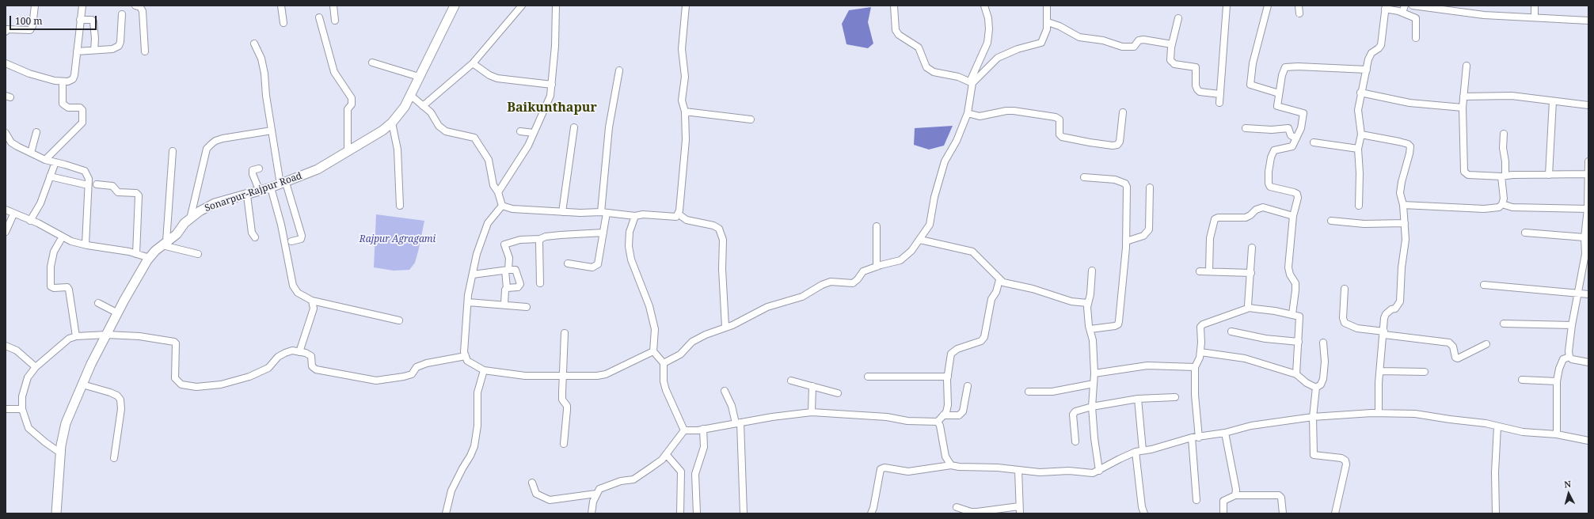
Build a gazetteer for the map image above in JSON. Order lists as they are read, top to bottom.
{
  "streets": {
    "main road": ["Sonarpur-Rajpur Road"]
  },
  "districts": ["Baikunthapur"],
  "parks": ["Rajpur Agragami"],
  "scale_bar": "100 m",
  "north": "top"
}
